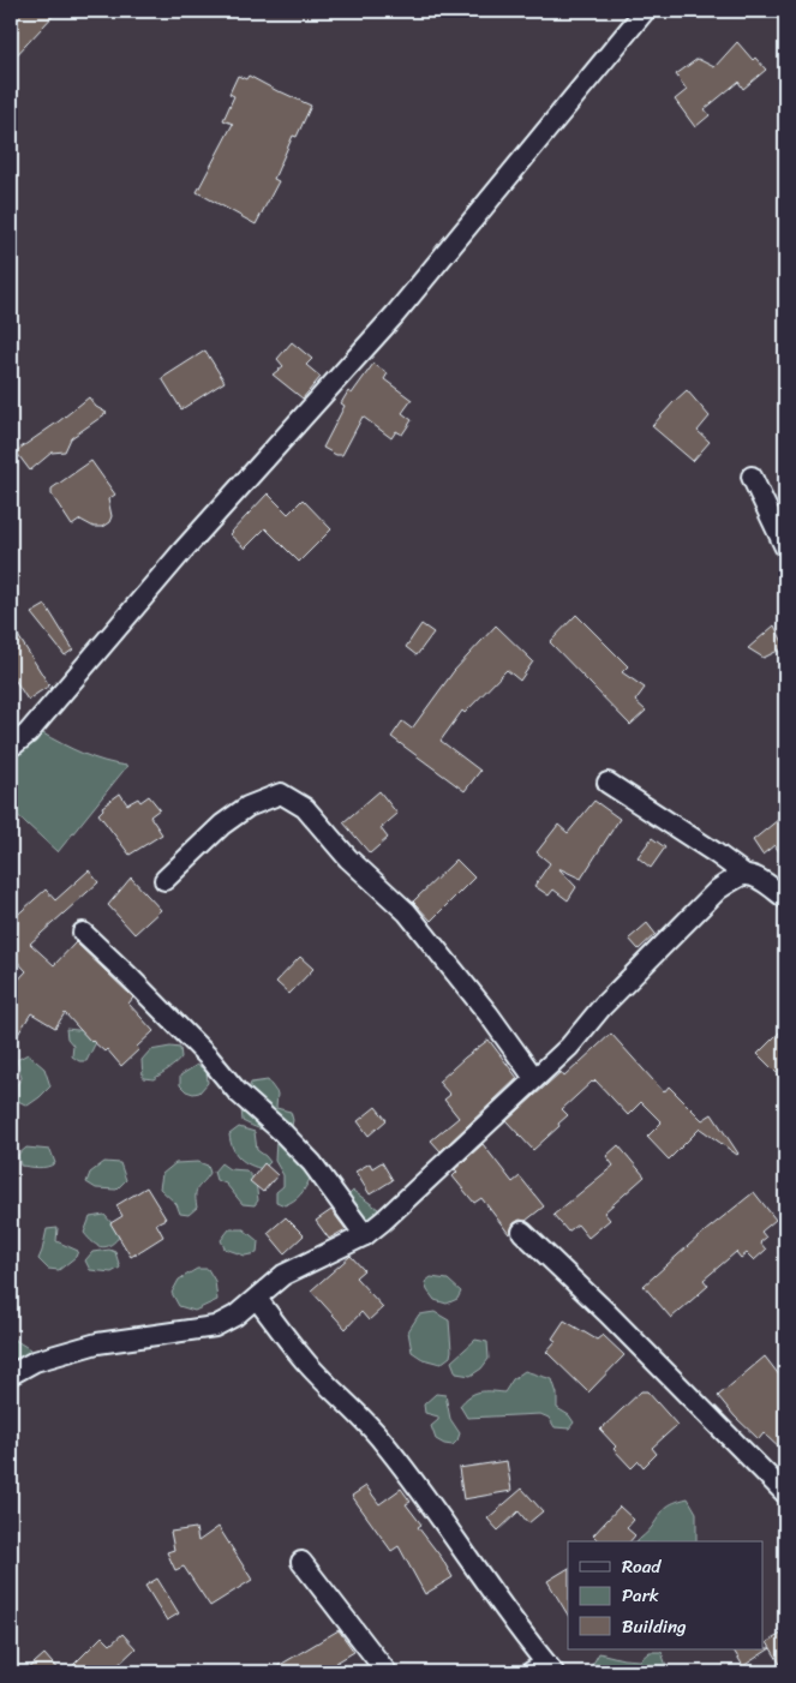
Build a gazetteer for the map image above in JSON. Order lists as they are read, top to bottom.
{
  "legend": ["Road", "Park", "Building"]
}
